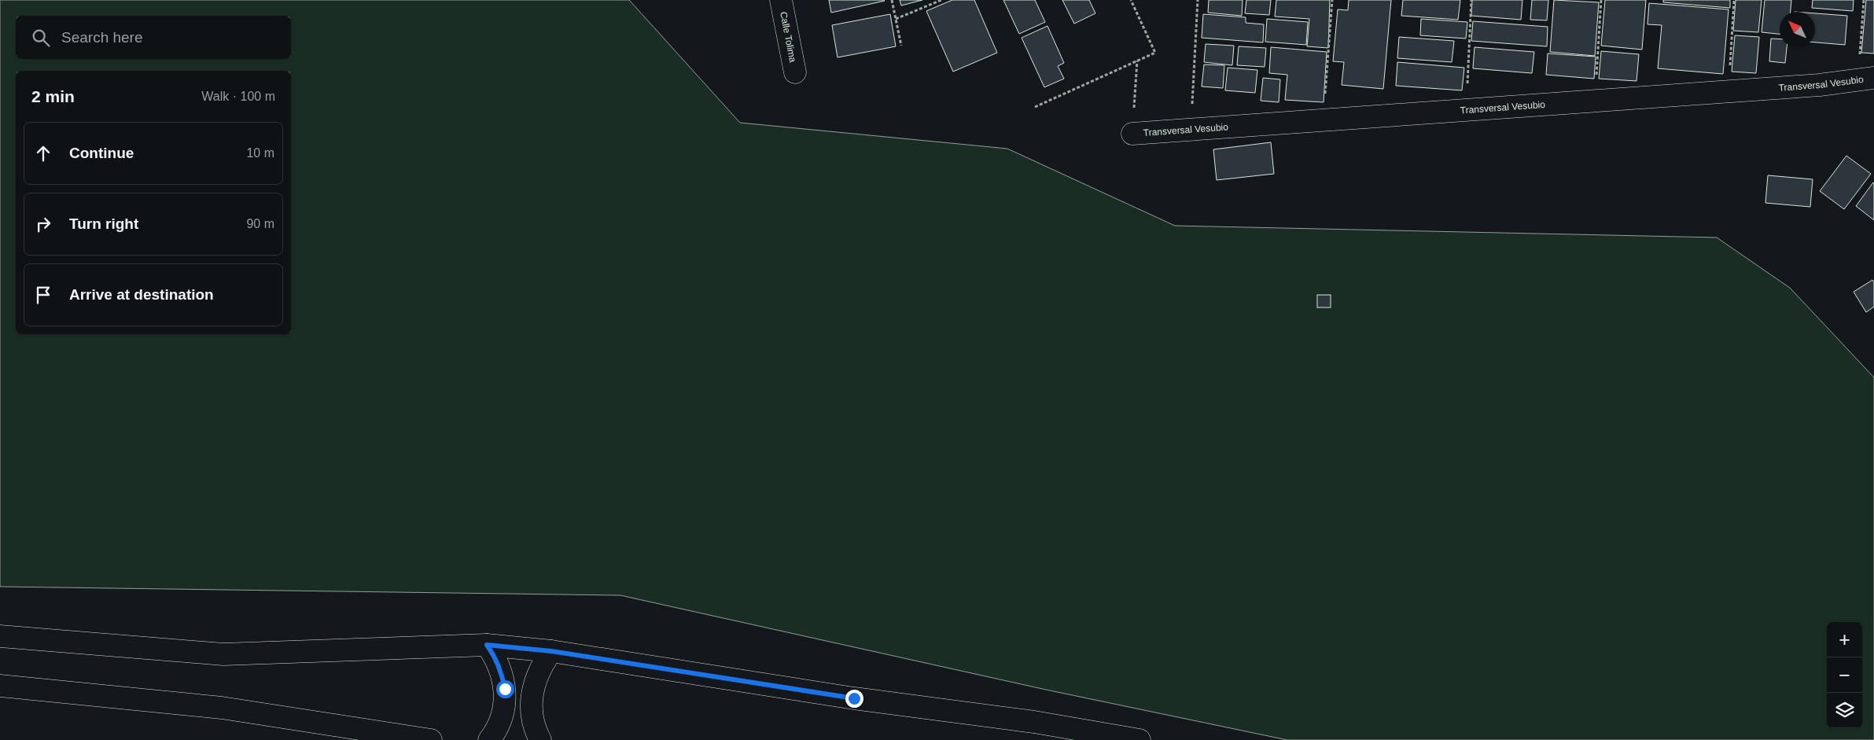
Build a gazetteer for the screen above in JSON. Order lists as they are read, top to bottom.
{
  "streets": {
    "main road": ["Calle Tolima", "Transversal Vesubio"]
  },
  "north": "top left",
  "page": {
    "search": "Search here",
    "heading": ["2 min", "Walk · 100 m"],
    "list": [
      ["Continue", "10 m"],
      ["Turn right", "90 m"],
      "Arrive at destination"
    ],
    "map_buttons": ["+", "−"]
  }
}
